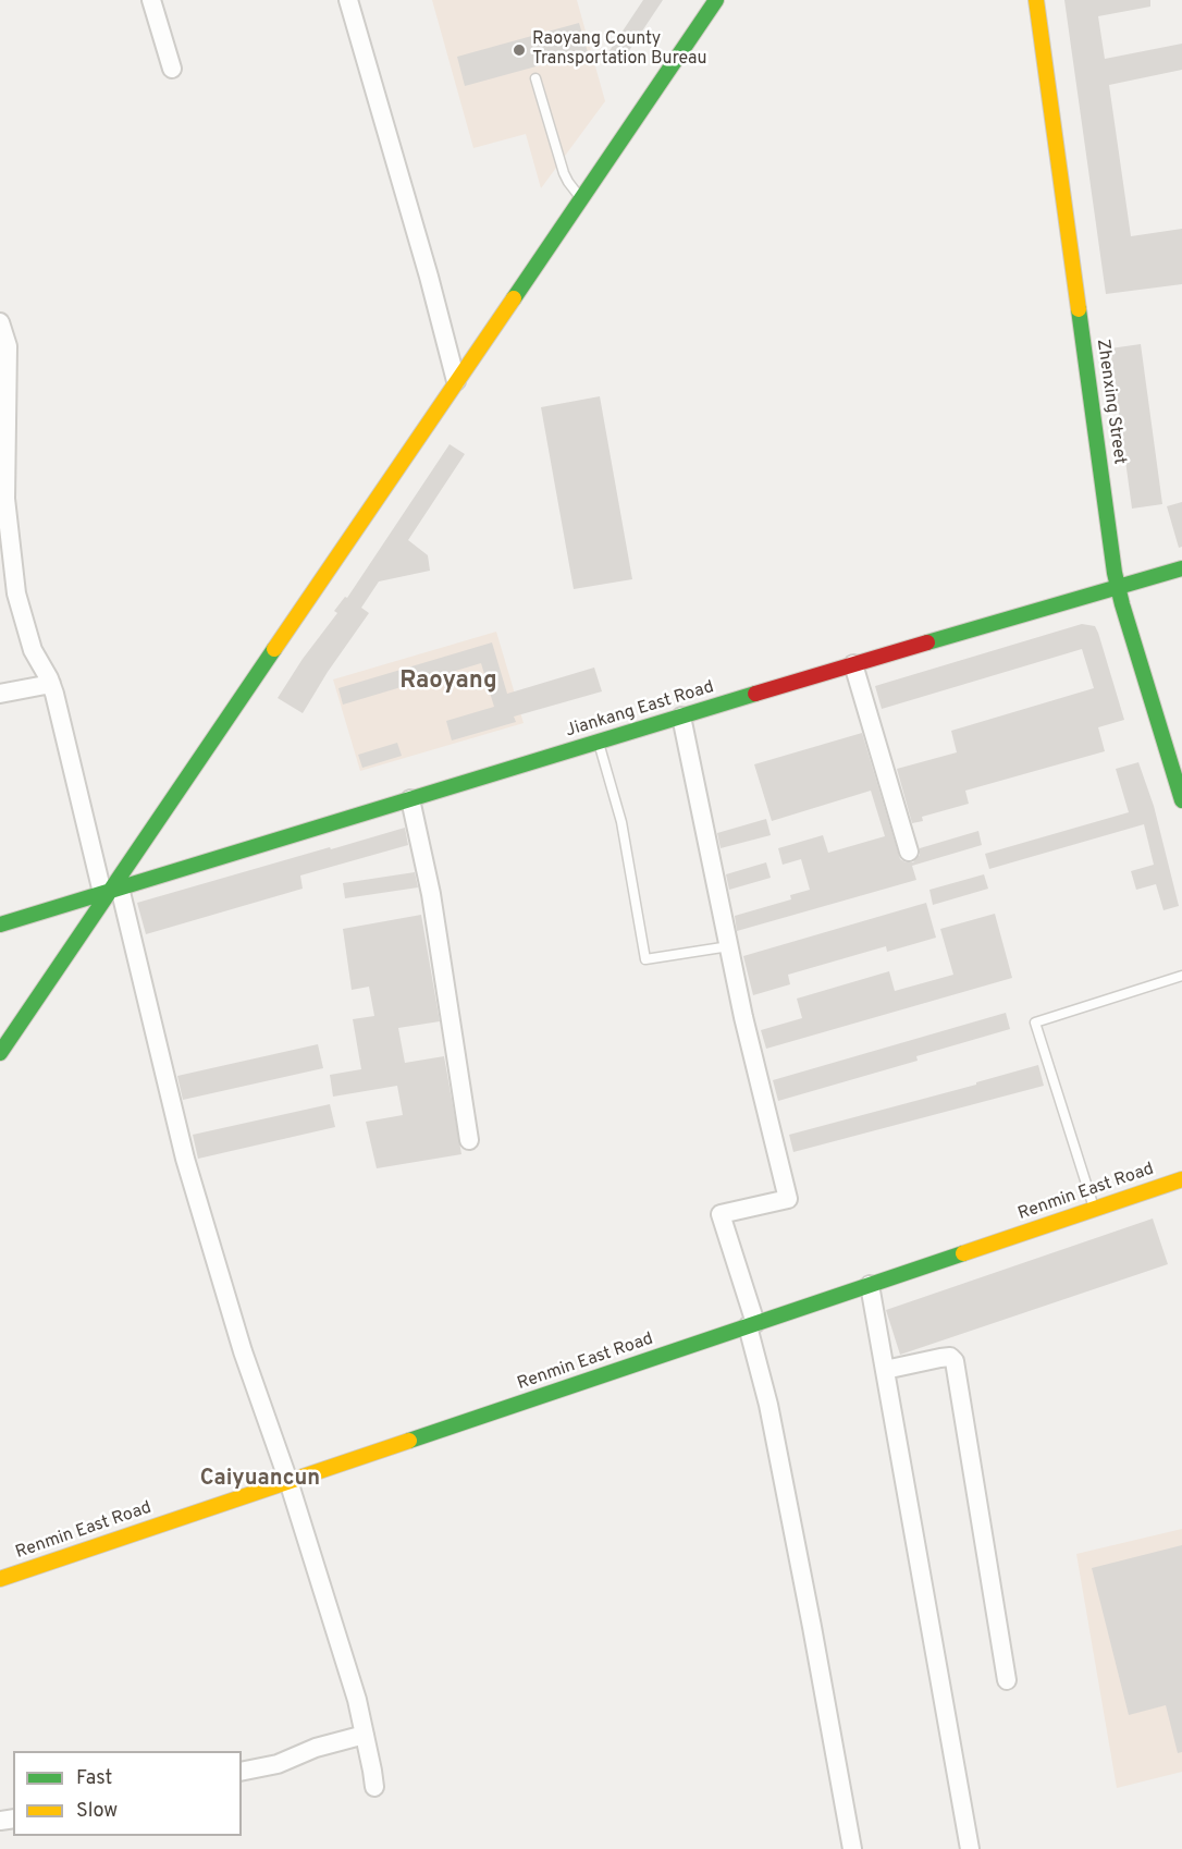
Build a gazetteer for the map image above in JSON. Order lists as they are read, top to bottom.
{
  "streets": {
    "street": ["Zhenxing Street", "Jiankang East Road", "Renmin East Road"]
  },
  "crossings": [
    ["Zhenxing Street", "Jiankang East Road"]
  ],
  "districts": ["Raoyang", "Caiyuancun"],
  "places": ["Raoyang County Transportation Bureau"],
  "legend": ["Fast", "Slow"]
}
